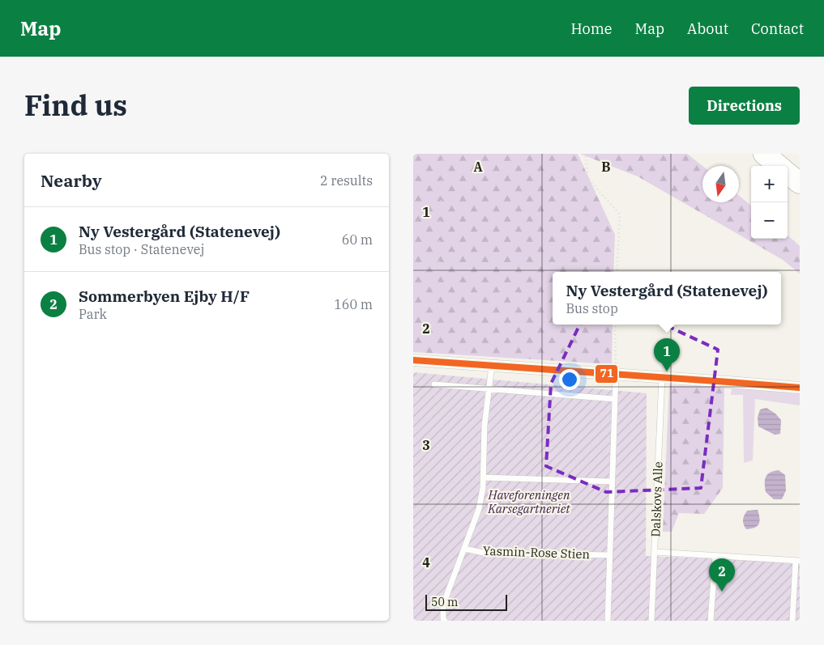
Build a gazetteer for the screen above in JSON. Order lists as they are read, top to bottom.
{
  "streets": {
    "lane": ["Dalskovs Alle", "Yasmin-Rose Stien"]
  },
  "parks": ["Haveforeningen Karsegartneriet"],
  "lines": ["transit line 71"],
  "scale_bar": "50 m",
  "north": "bottom",
  "page": {
    "header": "Map",
    "nav": [
      "Home",
      "Map",
      "About",
      "Contact"
    ],
    "title": "Find us",
    "buttons": "Directions",
    "heading": ["Nearby", "2 results"],
    "map_buttons": ["+", "−"],
    "list": [
      {
        "mark": "1",
        "name": "Ny Vestergård (Statenevej)",
        "note": "Bus stop · Statenevej",
        "value": "60 m"
      },
      {
        "mark": "2",
        "name": "Sommerbyen Ejby H/F",
        "note": "Park",
        "value": "160 m"
      }
    ],
    "popup": ["Ny Vestergård (Statenevej)", "Bus stop"],
    "pins": ["1", "2"],
    "scale": "50 m"
  },
  "grid": {
    "columns": ["A", "B"],
    "rows": [
      "1",
      "2",
      "3",
      "4"
    ]
  }
}
